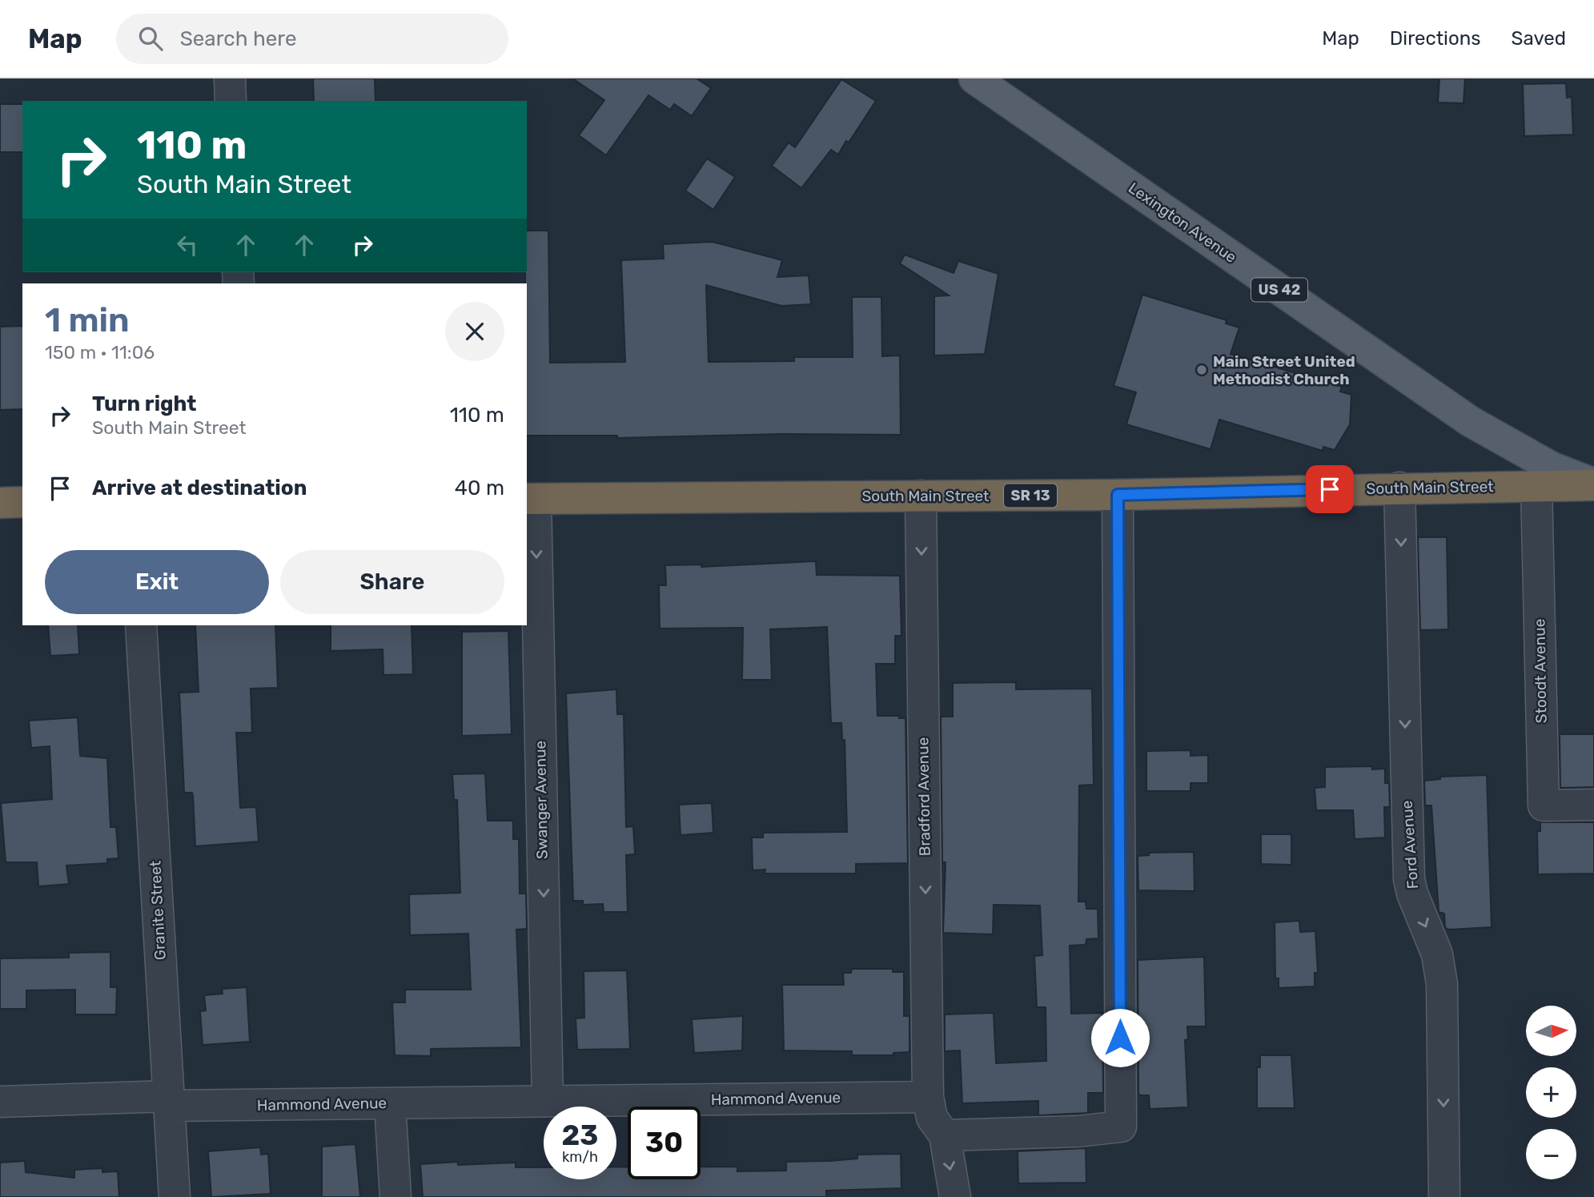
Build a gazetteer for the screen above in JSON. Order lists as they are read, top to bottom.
{
  "streets": {
    "highway": ["South Main Street", "SR 13"],
    "main road": ["Lexington Avenue", "US 42"],
    "street": [
      "Stoodt Avenue",
      "Bradford Avenue",
      "Swanger Avenue",
      "Ford Avenue",
      "Granite Street",
      "Hammond Avenue"
    ]
  },
  "crossings": [
    ["Lexington Avenue", "South Main Street"],
    ["South Main Street", "Stoodt Avenue"],
    ["South Main Street", "Bradford Avenue"],
    ["South Main Street", "Swanger Avenue"],
    ["South Main Street", "Ford Avenue"],
    ["Bradford Avenue", "Hammond Avenue"],
    ["Swanger Avenue", "Hammond Avenue"],
    ["Granite Street", "Hammond Avenue"]
  ],
  "one_way": ["Bradford Avenue", "Swanger Avenue", "Ford Avenue"],
  "places": ["Main Street United Methodist Church"],
  "north": "right",
  "page": {
    "header": "Map",
    "search": "Search here",
    "nav": ["Map", "Directions", "Saved"],
    "turn": ["110 m", "South Main Street"],
    "heading": ["1 min", "150 m · 11:06"],
    "list": [
      {
        "name": "Turn right",
        "note": "South Main Street",
        "value": "110 m"
      },
      {
        "name": "Arrive at destination",
        "value": "40 m"
      }
    ],
    "buttons": ["Exit", "Share"],
    "map_buttons": ["+", "−"],
    "speed": "23 km/h",
    "limit": "30"
  }
}
